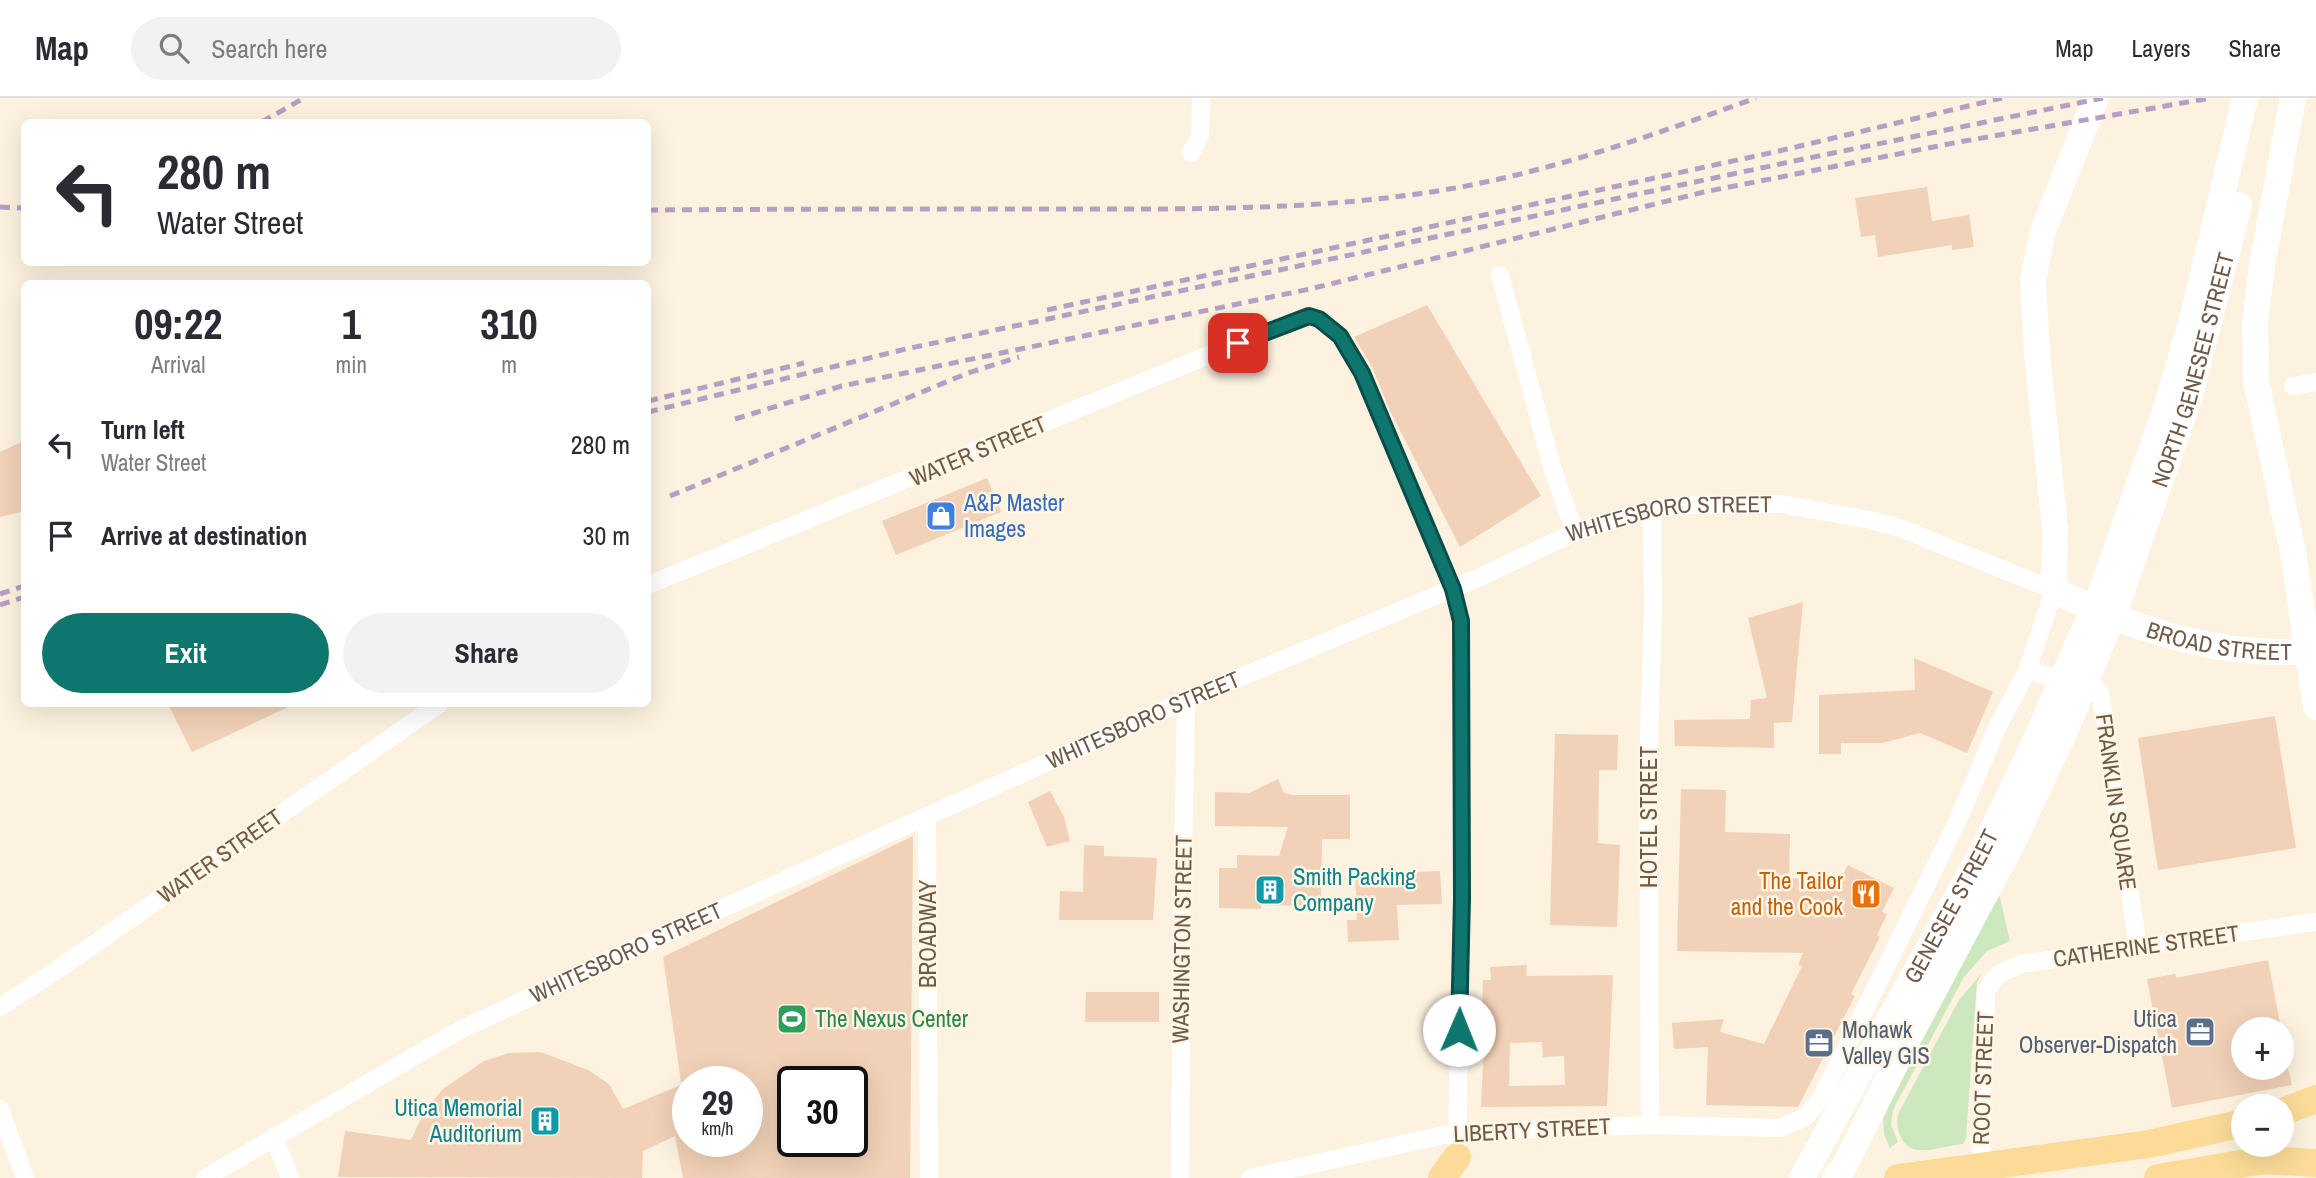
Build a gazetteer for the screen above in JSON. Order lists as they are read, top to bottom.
{
  "streets": {
    "main road": [
      "NORTH GENESEE STREET",
      "WHITESBORO STREET",
      "BROAD STREET",
      "GENESEE STREET"
    ],
    "street": [
      "WATER STREET",
      "FRANKLIN SQUARE",
      "HOTEL STREET",
      "BROADWAY",
      "WASHINGTON STREET",
      "CATHERINE STREET",
      "ROOT STREET",
      "LIBERTY STREET"
    ]
  },
  "crossings": [
    ["NORTH GENESEE STREET", "WHITESBORO STREET"],
    ["NORTH GENESEE STREET", "BROAD STREET"],
    ["NORTH GENESEE STREET", "GENESEE STREET"],
    ["WATER STREET", "WHITESBORO STREET"],
    ["WHITESBORO STREET", "BROAD STREET"],
    ["WHITESBORO STREET", "HOTEL STREET"],
    ["WHITESBORO STREET", "GENESEE STREET"],
    ["WHITESBORO STREET", "BROADWAY"],
    ["WHITESBORO STREET", "WASHINGTON STREET"],
    ["WHITESBORO STREET", "LIBERTY STREET"],
    ["BROAD STREET", "GENESEE STREET"],
    ["FRANKLIN SQUARE", "CATHERINE STREET"],
    ["FRANKLIN SQUARE", "LIBERTY STREET"],
    ["HOTEL STREET", "LIBERTY STREET"],
    ["CATHERINE STREET", "ROOT STREET"]
  ],
  "places": {
    "shop": ["A&P Master Images"],
    "building": ["Smith Packing Company", "Utica Memorial Auditorium"],
    "restaurant": ["The Tailor and the Cook"],
    "sports": ["The Nexus Center"],
    "office": ["Utica Observer-Dispatch", "Mohawk Valley GIS"]
  },
  "page": {
    "header": "Map",
    "search": "Search here",
    "nav": ["Map", "Layers", "Share"],
    "turn": ["280 m", "Water Street"],
    "eta": [
      "09:22",
      "Arrival",
      "1",
      "min",
      "310",
      "m"
    ],
    "list": [
      {
        "name": "Turn left",
        "note": "Water Street",
        "value": "280 m"
      },
      {
        "name": "Arrive at destination",
        "value": "30 m"
      }
    ],
    "buttons": ["Exit", "Share"],
    "map_buttons": ["+", "−"],
    "speed": "29 km/h",
    "limit": "30"
  }
}
